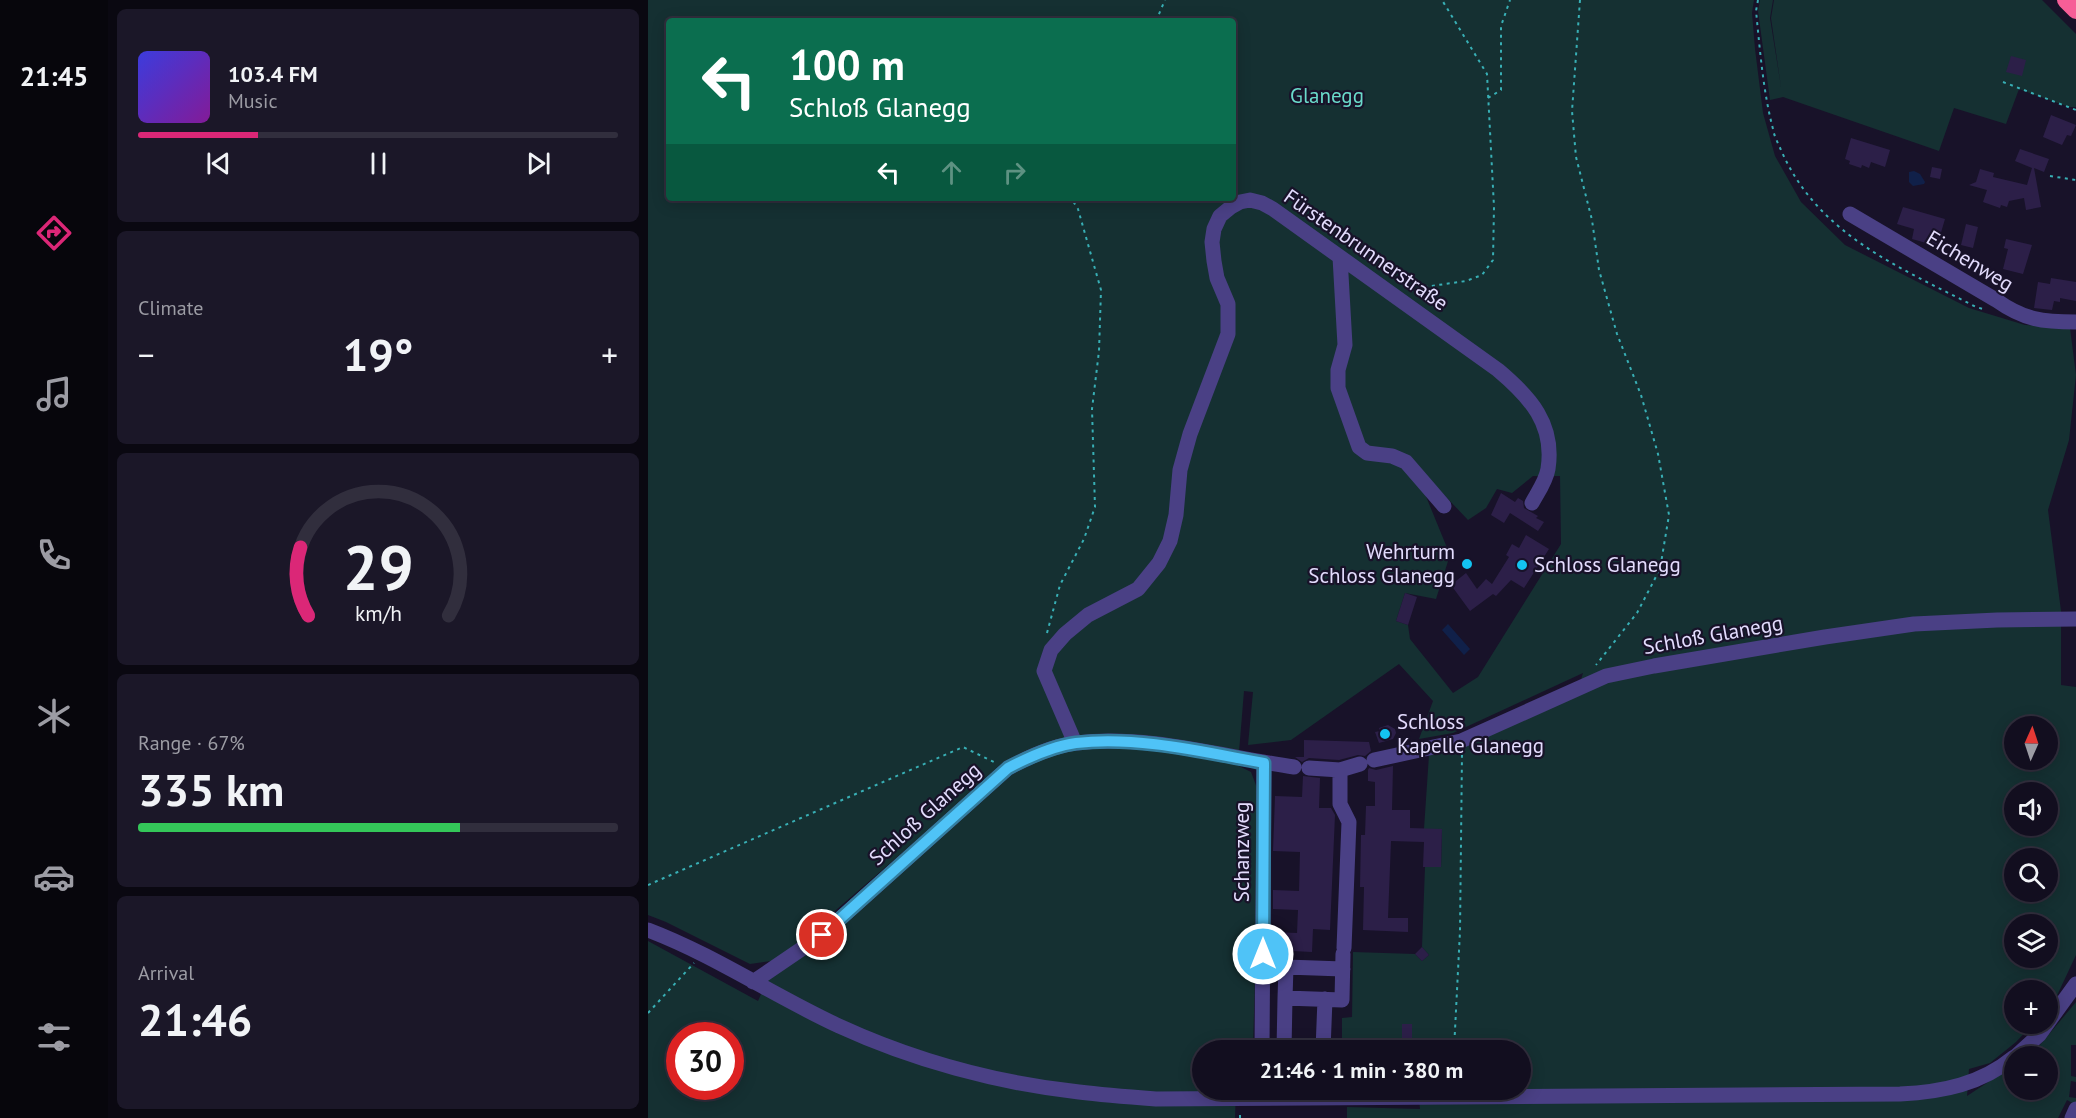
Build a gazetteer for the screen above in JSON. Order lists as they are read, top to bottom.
{
  "streets": {
    "street": [
      "Fürstenbrunnerstraße",
      "Eichenweg",
      "Schloß Glanegg",
      "Schanzweg"
    ]
  },
  "crossings": [
    ["Fürstenbrunnerstraße", "Schloß Glanegg"],
    ["Schloß Glanegg", "Schanzweg"]
  ],
  "parks": ["Glanegg"],
  "places": ["Wehrturm Schloss Glanegg", "Schloss Glanegg", "Schloss Kapelle Glanegg"],
  "north": "top",
  "page": {
    "tabs": "21:45",
    "turn": ["100 m", "Schloß Glanegg"],
    "song": ["103.4 FM", "Music"],
    "tile": [
      "Climate",
      ["Range · 67%", "335 km"],
      ["Arrival", "21:46"]
    ],
    "heat": ["−", "19°", "+"],
    "map_buttons": ["+", "−"],
    "limit": "30",
    "trip": "21:46 · 1 min · 380 m",
    "gauge": ["29", "km/h"]
  }
}
